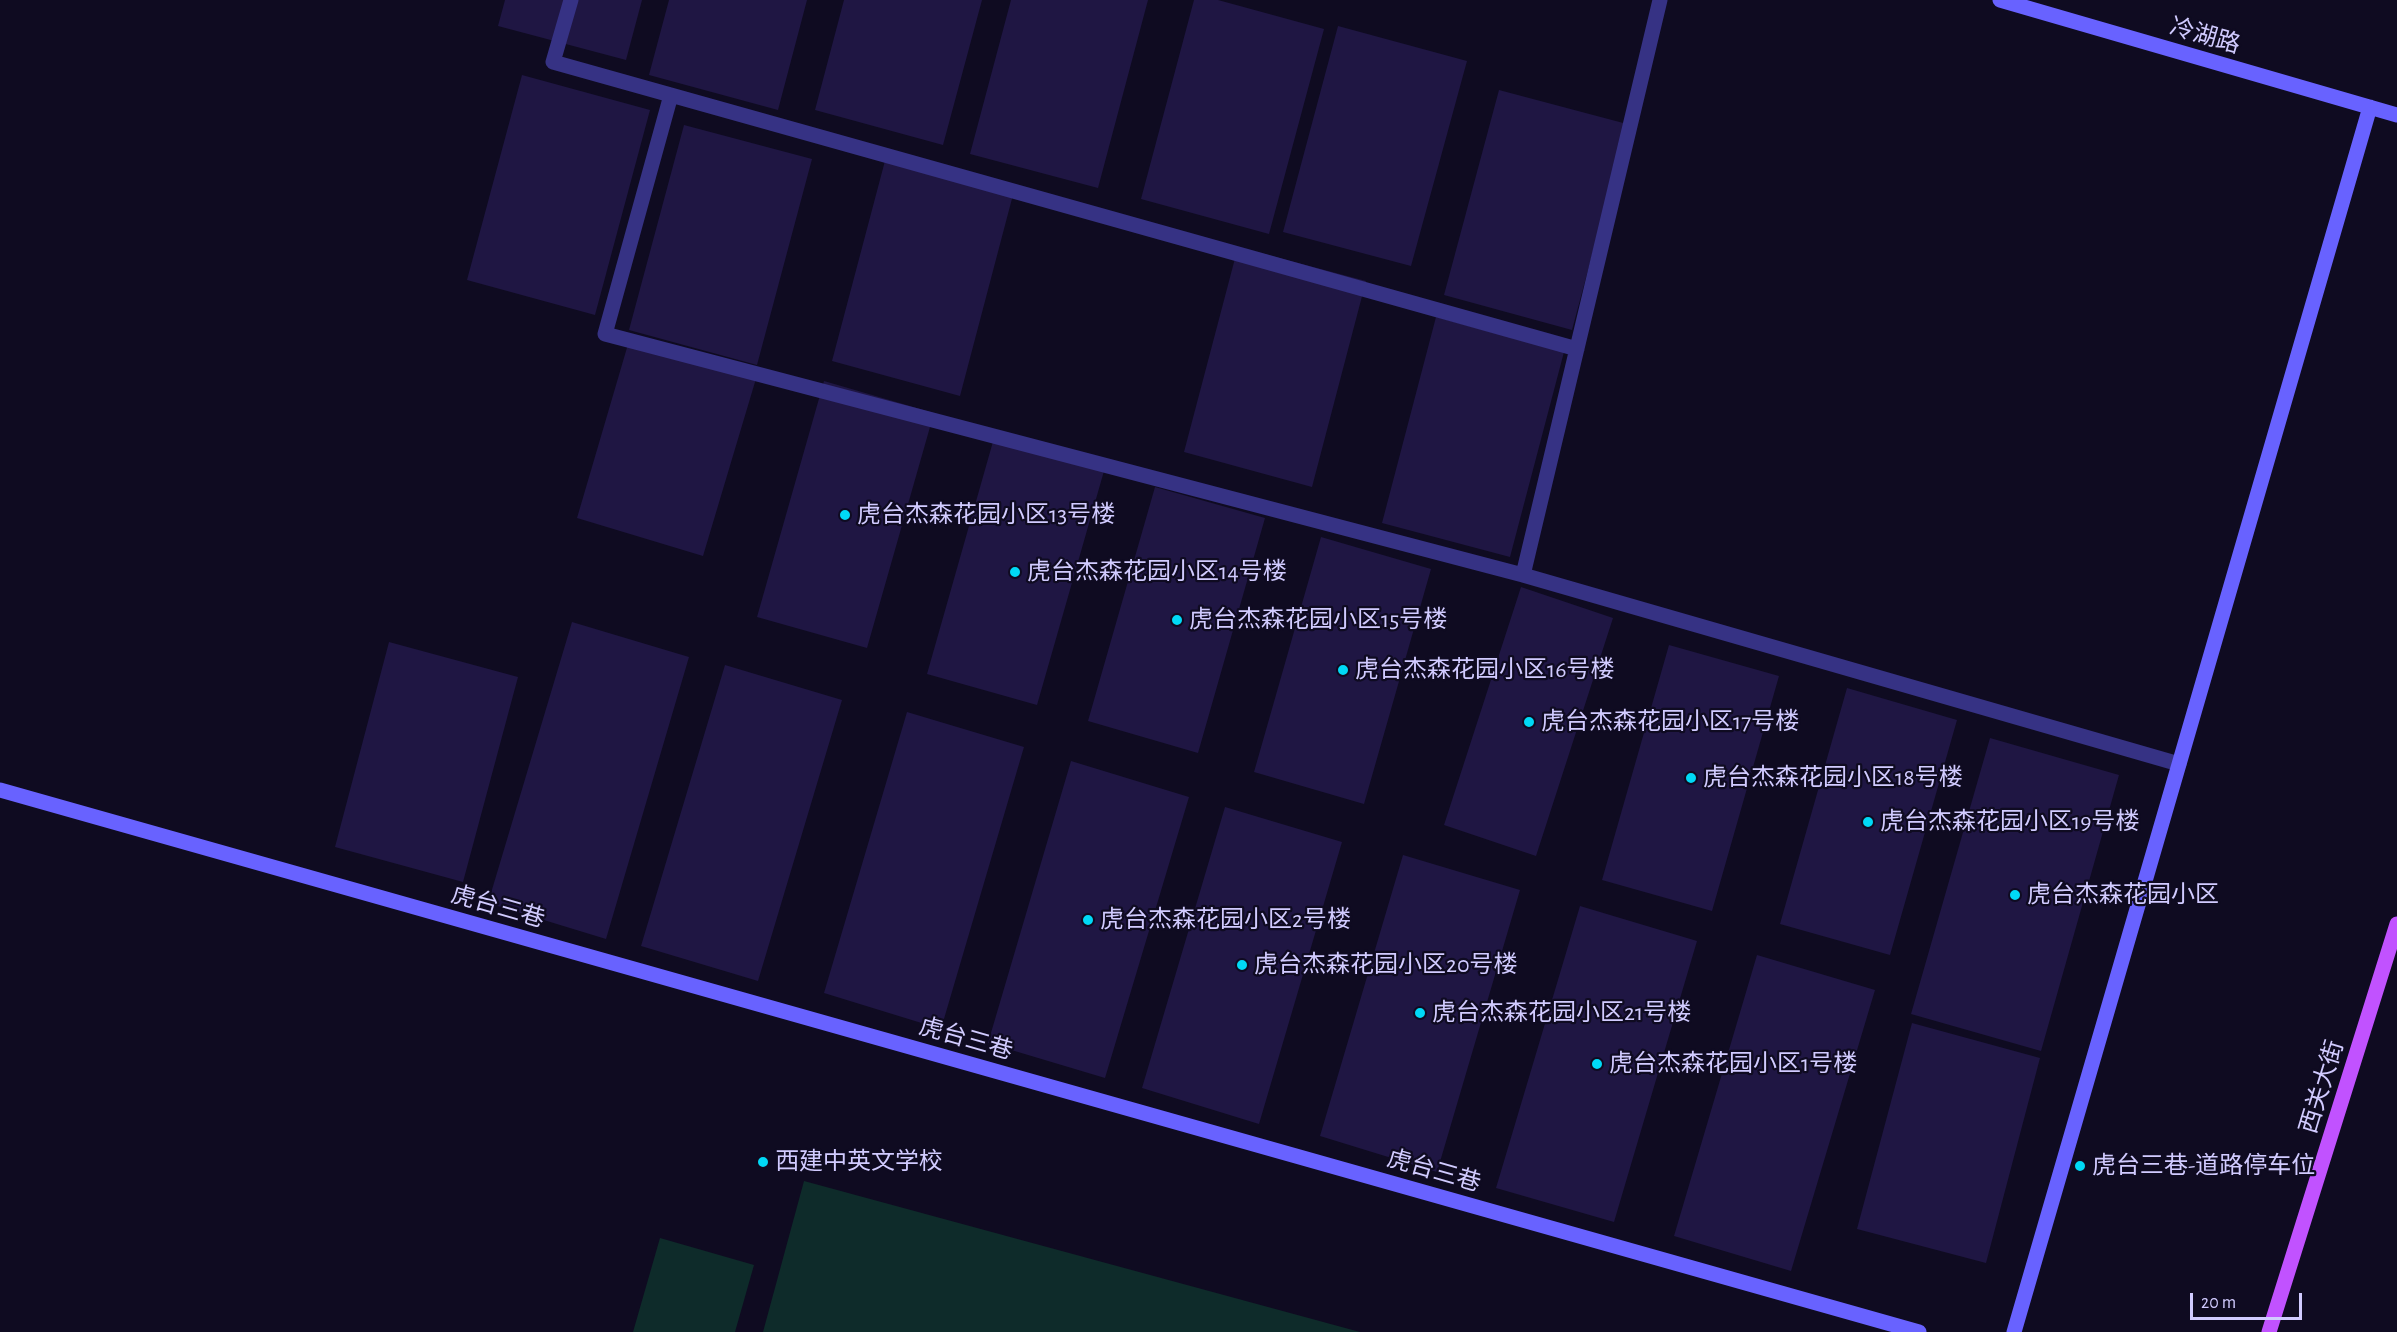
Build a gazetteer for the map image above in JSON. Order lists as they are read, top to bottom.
{
  "streets": {
    "main road": ["西关大街"],
    "street": ["冷湖路", "虎台三巷"]
  },
  "places": [
    "虎台杰森花园小区13号楼",
    "虎台杰森花园小区14号楼",
    "虎台杰森花园小区15号楼",
    "虎台杰森花园小区16号楼",
    "虎台杰森花园小区17号楼",
    "虎台杰森花园小区18号楼",
    "虎台杰森花园小区19号楼",
    "虎台杰森花园小区",
    "虎台杰森花园小区2号楼",
    "虎台杰森花园小区20号楼",
    "虎台杰森花园小区21号楼",
    "虎台杰森花园小区1号楼",
    "西建中英文学校",
    "虎台三巷-道路停车位"
  ],
  "scale_bar": "20 m"
}
